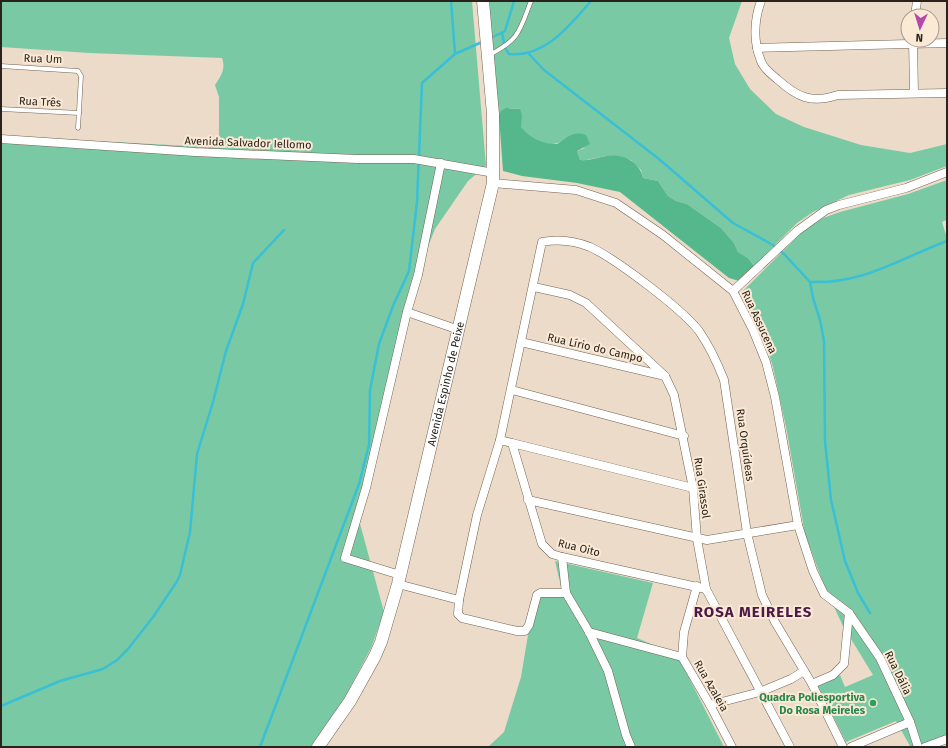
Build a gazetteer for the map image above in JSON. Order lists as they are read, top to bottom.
{
  "streets": {
    "street": [
      "Avenida Salvador Iellomo",
      "Rua Assucena",
      "Rua Lírio do Campo",
      "Avenida Espinho de Peixe",
      "Rua Orquídeas",
      "Rua Girassol",
      "Rua Oito",
      "Rua Dália",
      "Rua Azaleia"
    ],
    "lane": ["Rua Um", "Rua Três"]
  },
  "crossings": [
    ["Rua Um", "Rua Três"],
    ["Avenida Salvador Iellomo", "Rua Assucena"],
    ["Avenida Salvador Iellomo", "Avenida Espinho de Peixe"],
    ["Rua Assucena", "Avenida Espinho de Peixe"],
    ["Rua Assucena", "Rua Dália"],
    ["Rua Lírio do Campo", "Rua Girassol"],
    ["Rua Orquídeas", "Rua Girassol"],
    ["Rua Girassol", "Rua Oito"],
    ["Rua Oito", "Rua Azaleia"]
  ],
  "districts": ["ROSA MEIRELES"],
  "places": ["Quadra Poliesportiva Do Rosa Meireles"],
  "north": "bottom"
}
